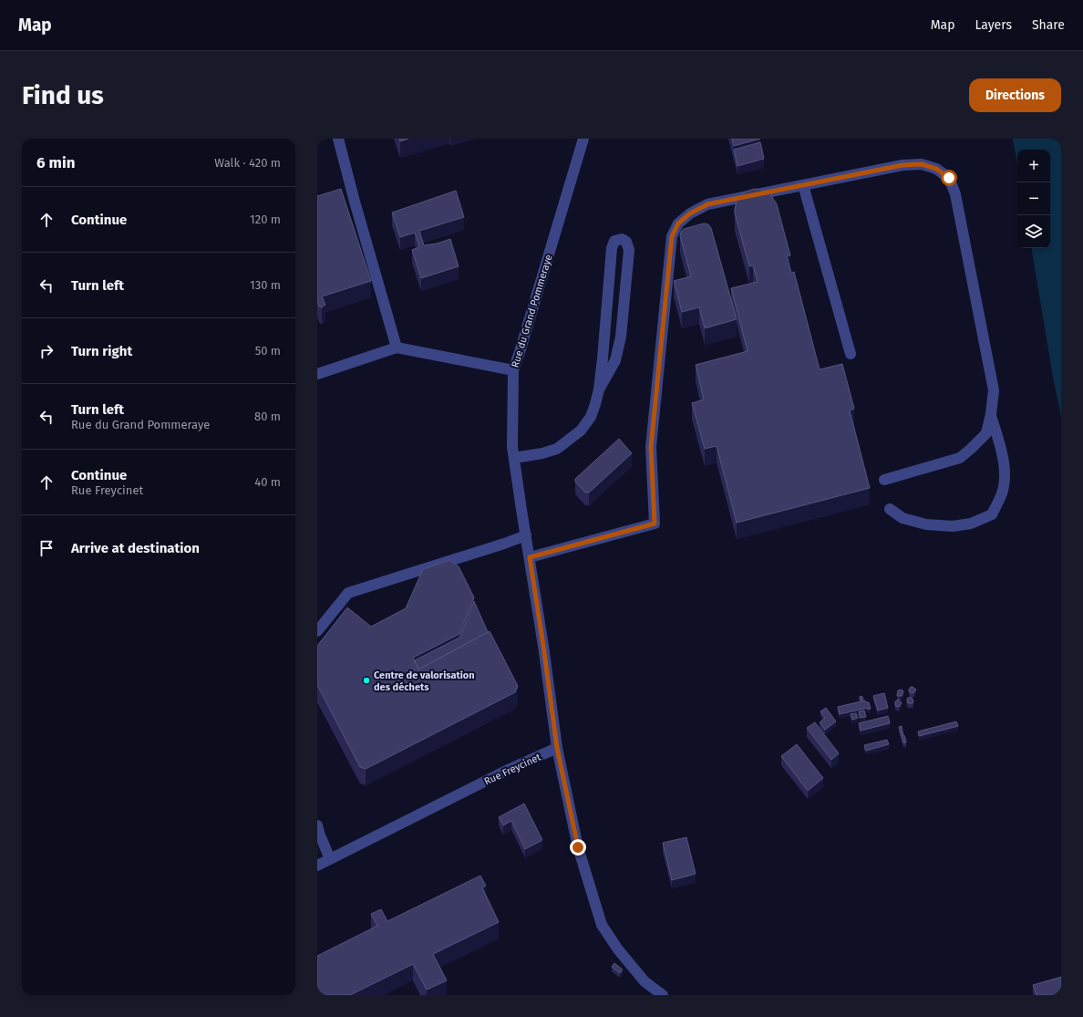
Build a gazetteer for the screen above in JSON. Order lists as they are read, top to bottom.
{
  "streets": {
    "street": ["Rue du Grand Pommeraye", "Rue Freycinet"]
  },
  "crossings": [
    ["Rue du Grand Pommeraye", "Rue Freycinet"]
  ],
  "places": ["Centre de valorisation des déchets"],
  "page": {
    "header": "Map",
    "nav": ["Map", "Layers", "Share"],
    "buttons": "Directions",
    "title": "Find us",
    "heading": ["6 min", "Walk · 420 m"],
    "map_buttons": ["+", "−"],
    "list": [
      ["Continue", "120 m"],
      ["Turn left", "130 m"],
      ["Turn right", "50 m"],
      ["Turn left", "Rue du Grand Pommeraye", "80 m"],
      ["Continue", "Rue Freycinet", "40 m"],
      "Arrive at destination"
    ]
  }
}
